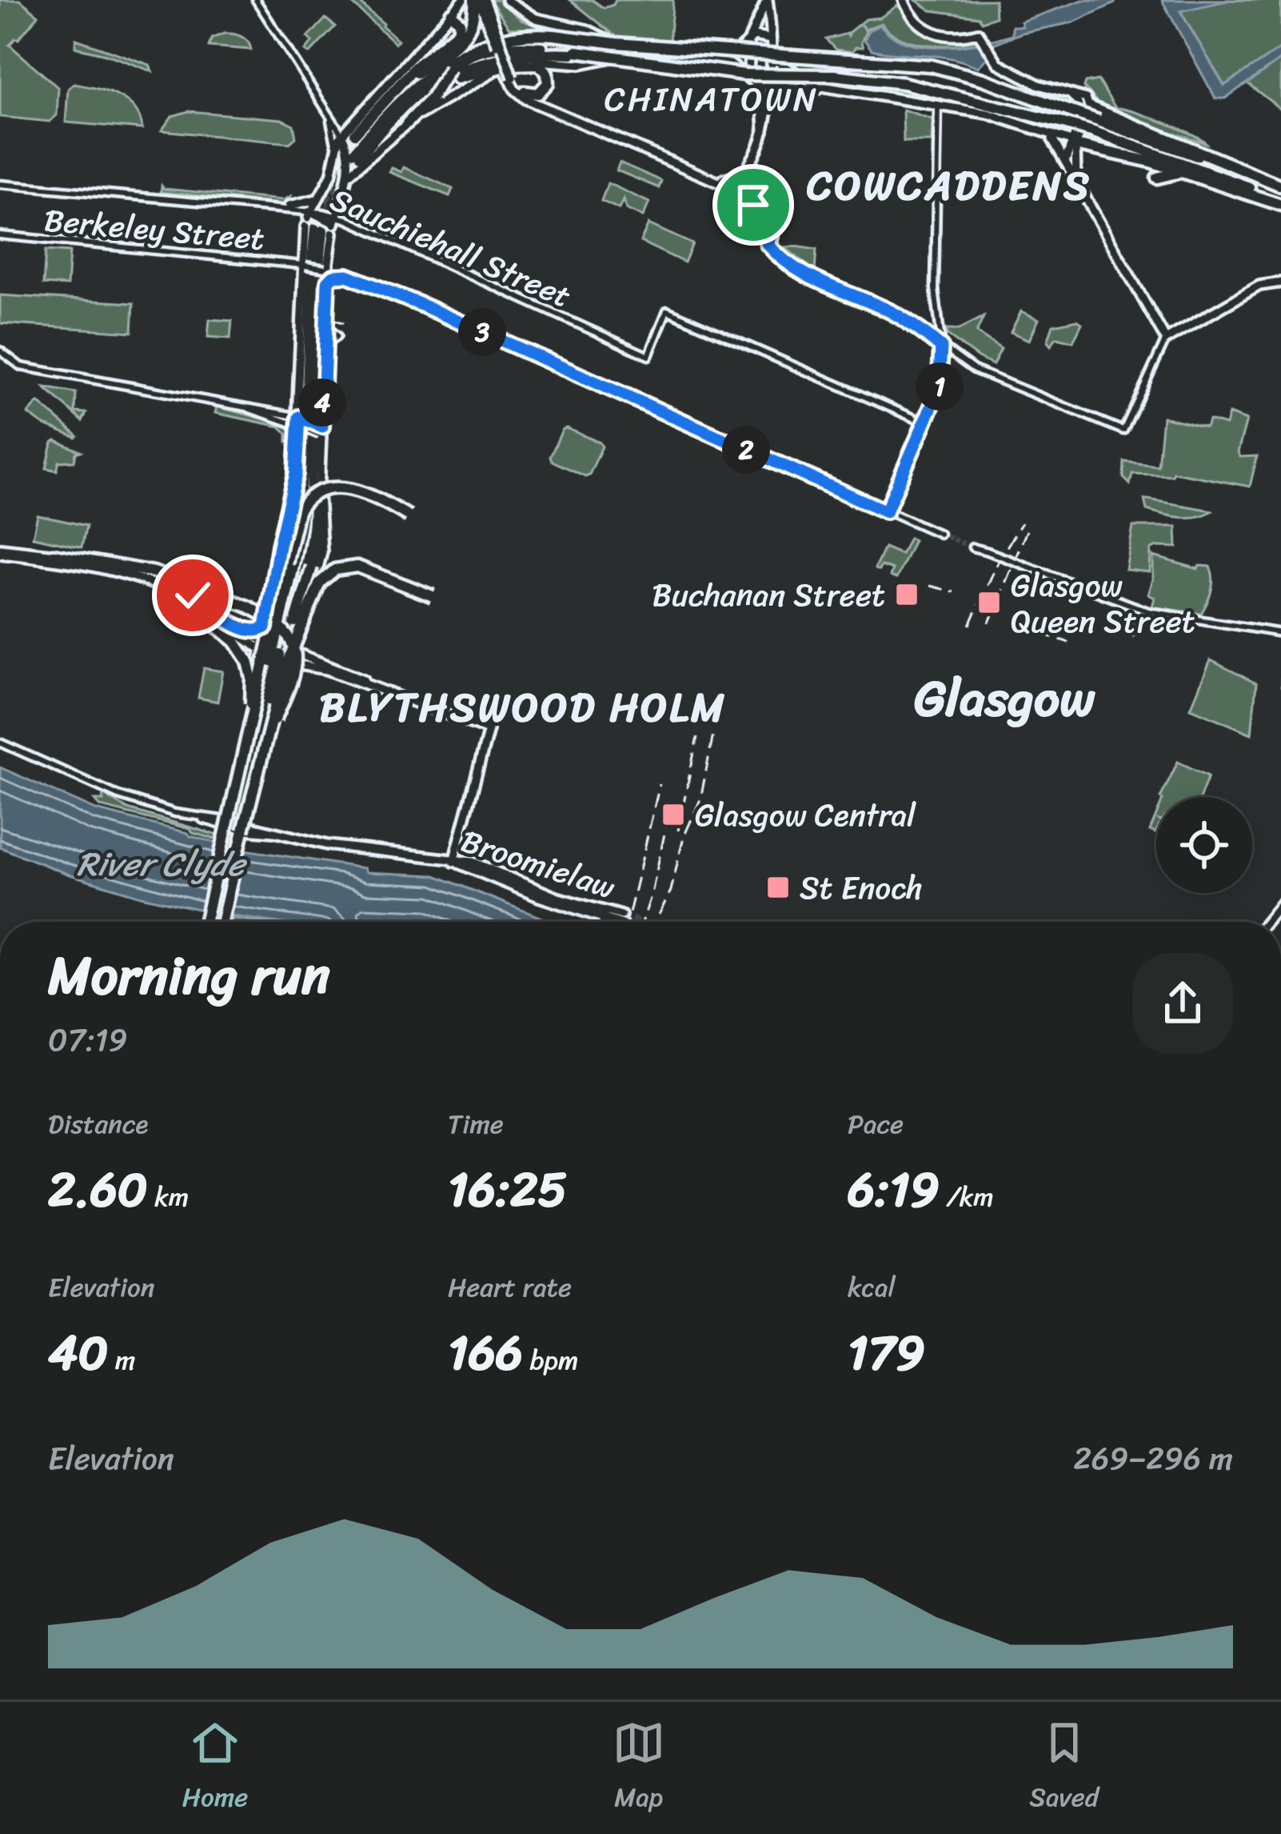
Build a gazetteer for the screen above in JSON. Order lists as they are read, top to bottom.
{
  "streets": {
    "main road": ["Broomielaw"],
    "street": ["Berkeley Street", "Sauchiehall Street"]
  },
  "districts": [
    "CHINATOWN",
    "COWCADDENS",
    "Glasgow",
    "BLYTHSWOOD HOLM"
  ],
  "water": ["River Clyde"],
  "places": {
    "transit": [
      "Buchanan Street",
      "Glasgow Queen Street",
      "Glasgow Central",
      "St Enoch"
    ]
  },
  "page": {
    "pins": [
      "3",
      "1",
      "4",
      "2"
    ],
    "heading": ["Morning run", "07:19"],
    "stats": [
      ["Distance", "2.60 km"],
      ["Time", "16:25"],
      ["Pace", "6:19 /km"],
      ["Elevation", "40 m"],
      ["Heart rate", "166 bpm"],
      ["kcal", "179"]
    ],
    "chart": ["Elevation", "269–296 m"],
    "tabs": ["Home", "Map", "Saved"]
  }
}
